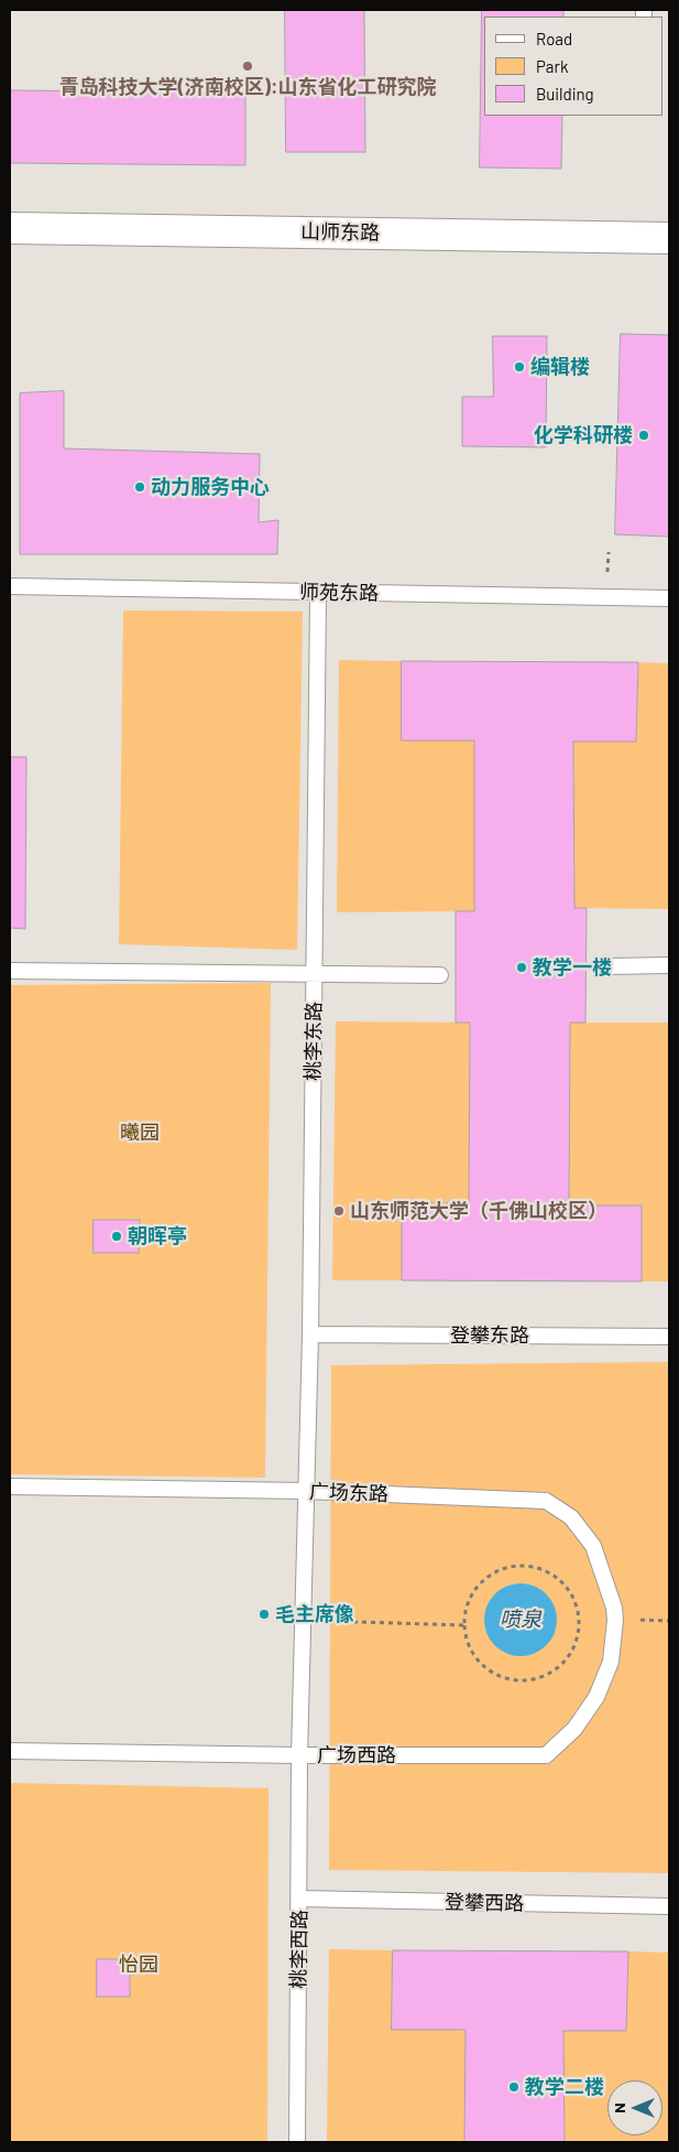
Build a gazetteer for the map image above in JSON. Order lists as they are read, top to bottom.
{
  "streets": {
    "main road": ["山师东路"],
    "lane": [
      "师苑东路",
      "桃李东路",
      "登攀东路",
      "广场东路",
      "广场西路",
      "登攀西路",
      "桃李西路"
    ]
  },
  "crossings": [
    ["师苑东路", "桃李东路"],
    ["桃李东路", "登攀东路"],
    ["桃李东路", "广场东路"],
    ["桃李东路", "桃李西路"],
    ["广场东路", "广场西路"],
    ["广场西路", "桃李西路"],
    ["登攀西路", "桃李西路"]
  ],
  "water": ["喷泉"],
  "parks": ["曦园", "怡园"],
  "places": [
    "青岛科技大学(济南校区):山东省化工研究院",
    "编辑楼",
    "化学科研楼",
    "动力服务中心",
    "教学一楼",
    "山东师范大学（千佛山校区）",
    "朝晖亭",
    "毛主席像",
    "教学二楼"
  ],
  "legend": ["Road", "Park", "Building"],
  "north": "left"
}
